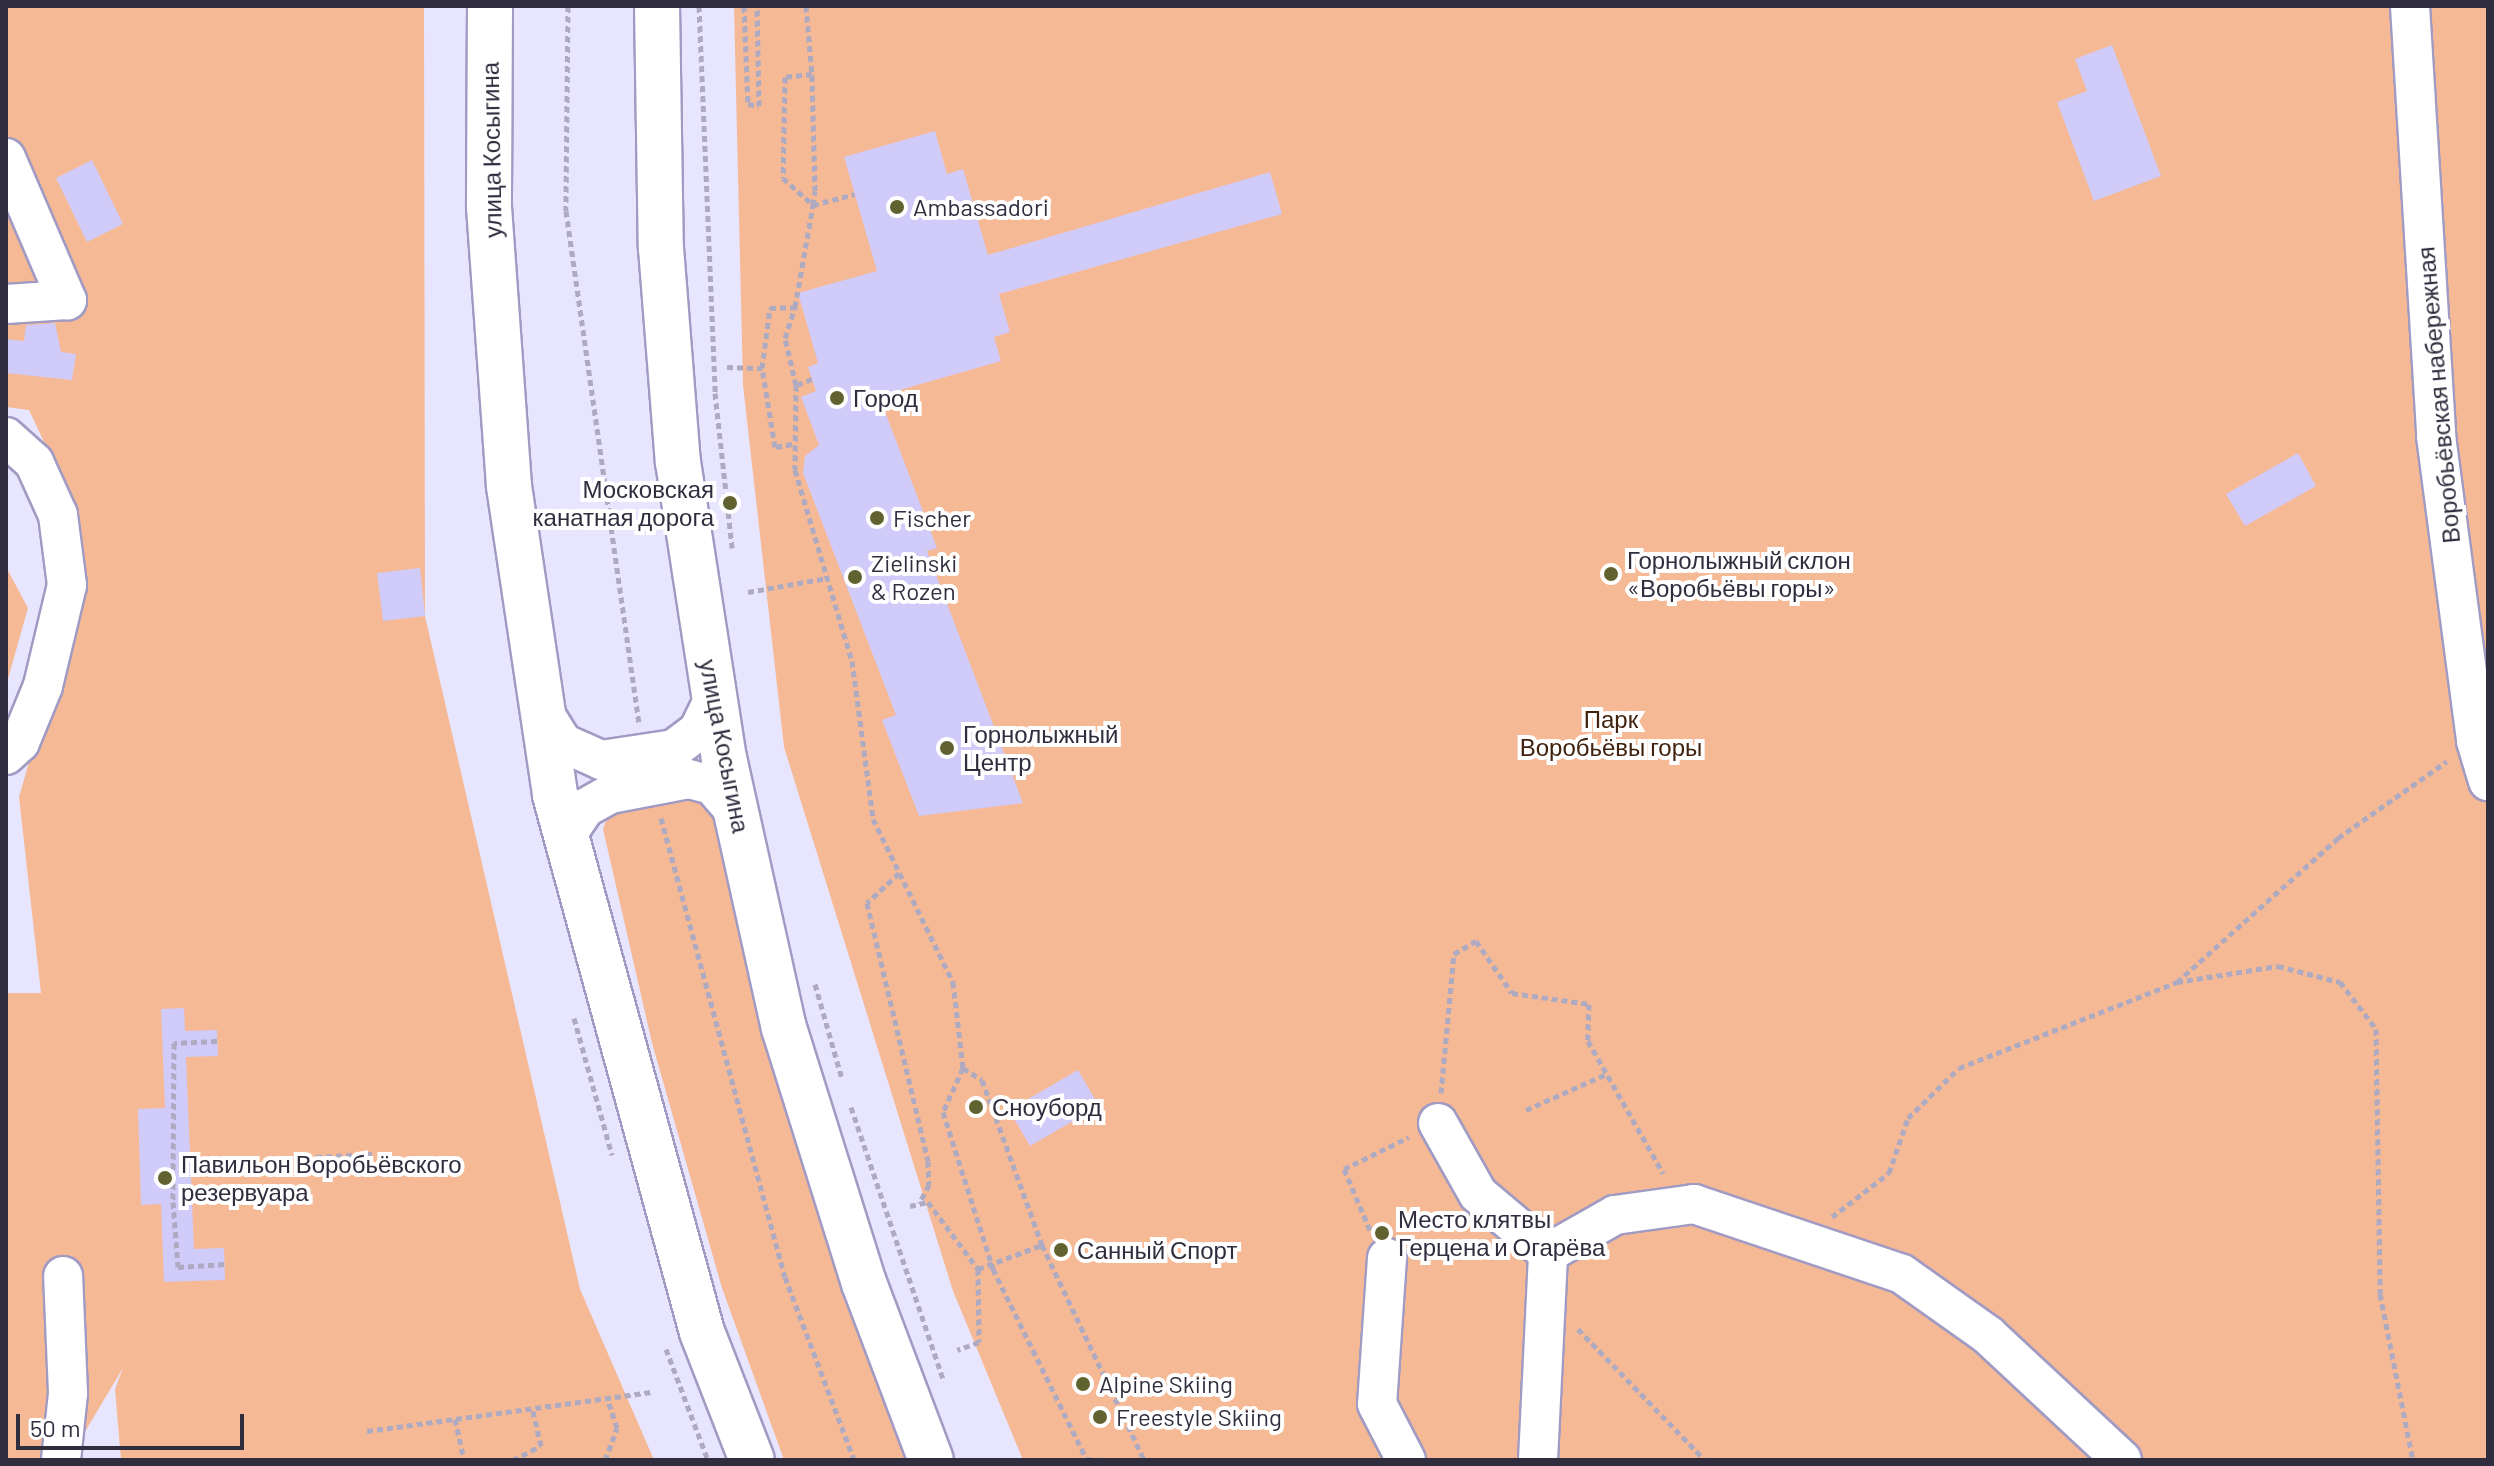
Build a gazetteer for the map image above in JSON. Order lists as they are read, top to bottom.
{
  "streets": {
    "main road": ["улица Косыгина"],
    "street": ["Воробьёвская набережная"]
  },
  "parks": ["Парк Воробьёвы горы"],
  "places": [
    "Ambassadori",
    "Город",
    "Московская канатная дорога",
    "Fischer",
    "Горнолыжный склон «Воробьёвы горы»",
    "Zielinski & Rozen",
    "Горнолыжный Центр",
    "Сноуборд",
    "Павильон Воробьёвского резервуара",
    "Место клятвы Герцена и Огарёва",
    "Санный Спорт",
    "Alpine Skiing",
    "Freestyle Skiing"
  ],
  "scale_bar": "50 m"
}
